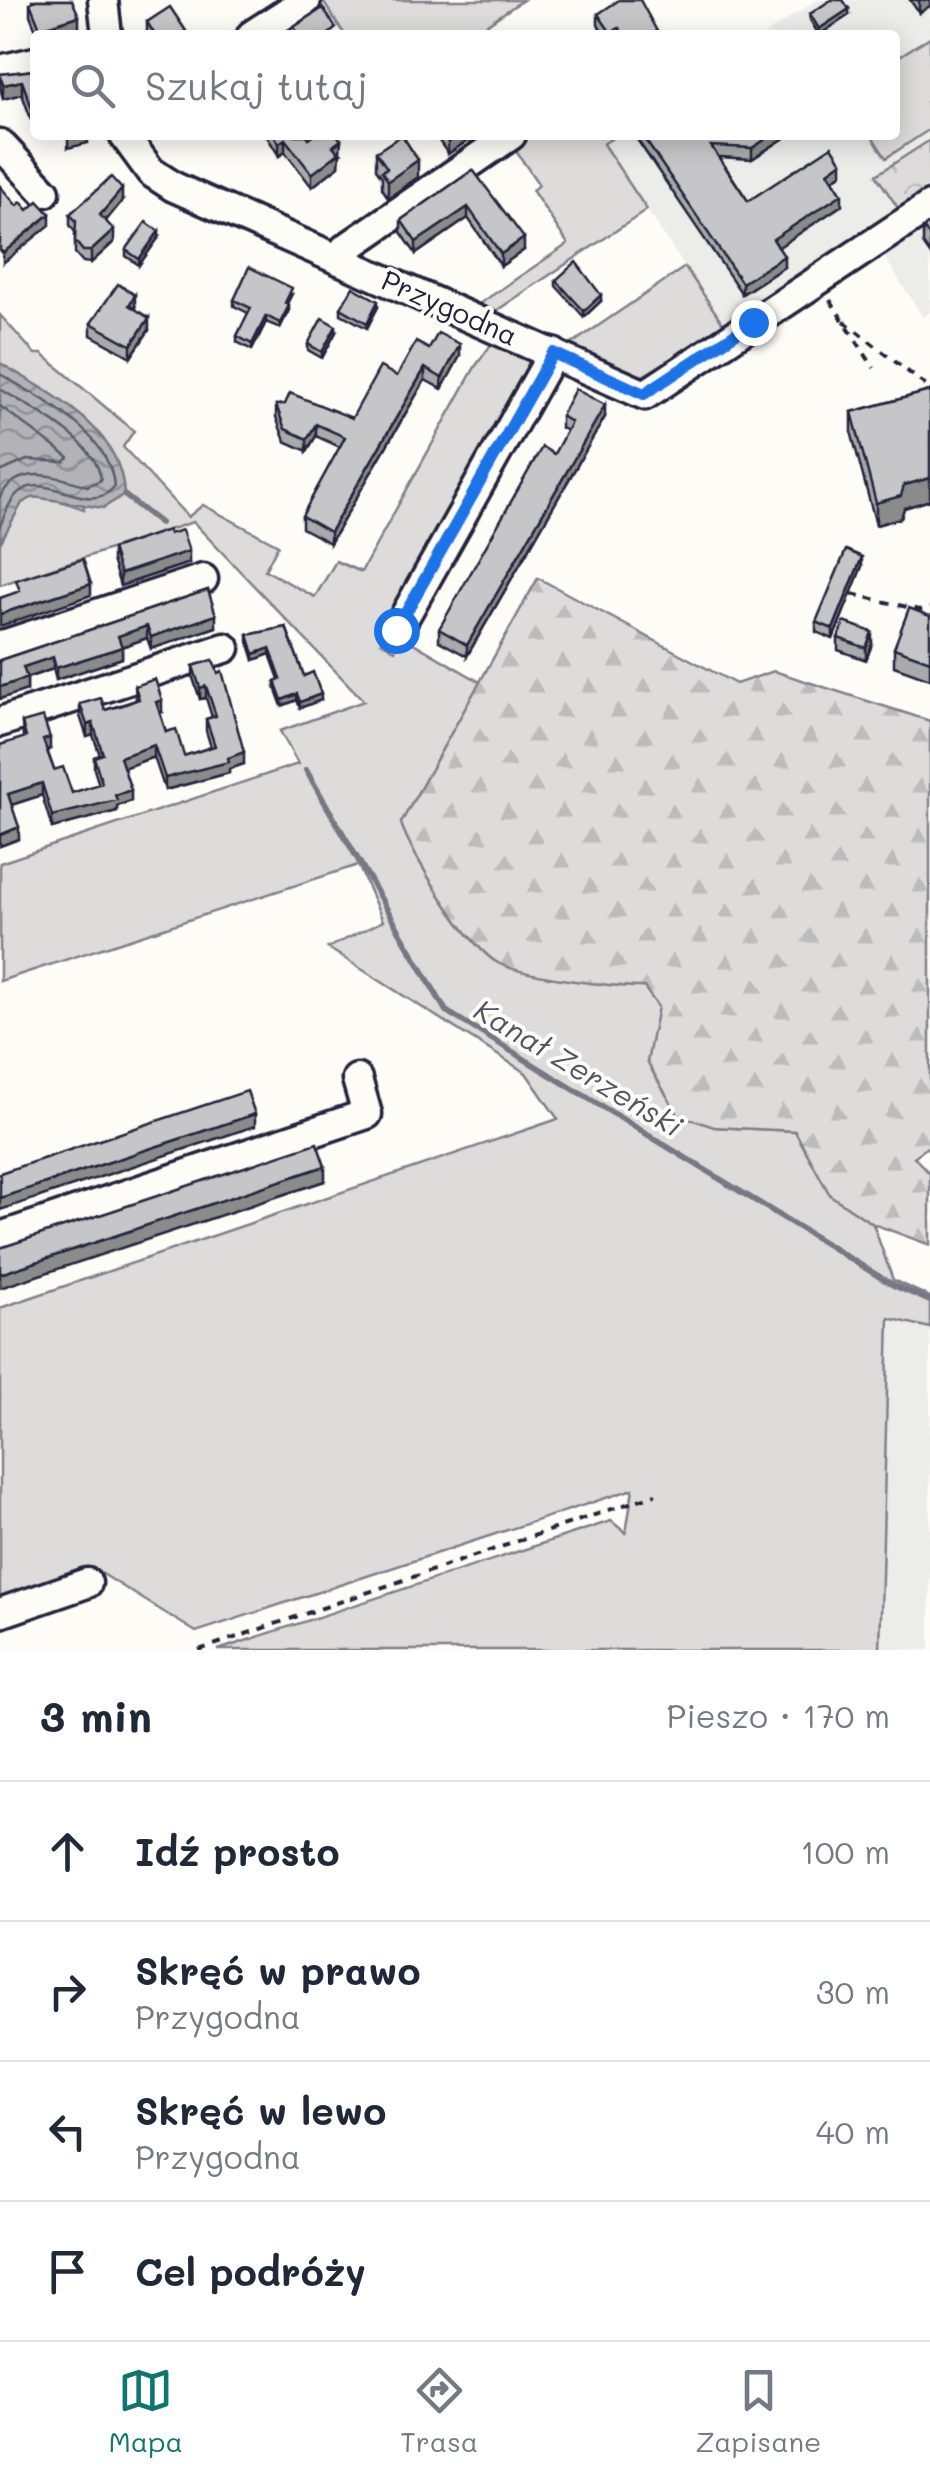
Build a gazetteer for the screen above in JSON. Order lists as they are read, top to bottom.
{
  "streets": {
    "street": ["Przygodna"]
  },
  "water": ["Kanał Zerzeński"],
  "page": {
    "search": "Szukaj tutaj",
    "heading": ["3 min", "Pieszo · 170 m"],
    "list": [
      ["Idź prosto", "100 m"],
      ["Skręć w prawo", "Przygodna", "30 m"],
      ["Skręć w lewo", "Przygodna", "40 m"],
      "Cel podróży"
    ],
    "nav": ["Mapa", "Trasa", "Zapisane"]
  }
}
